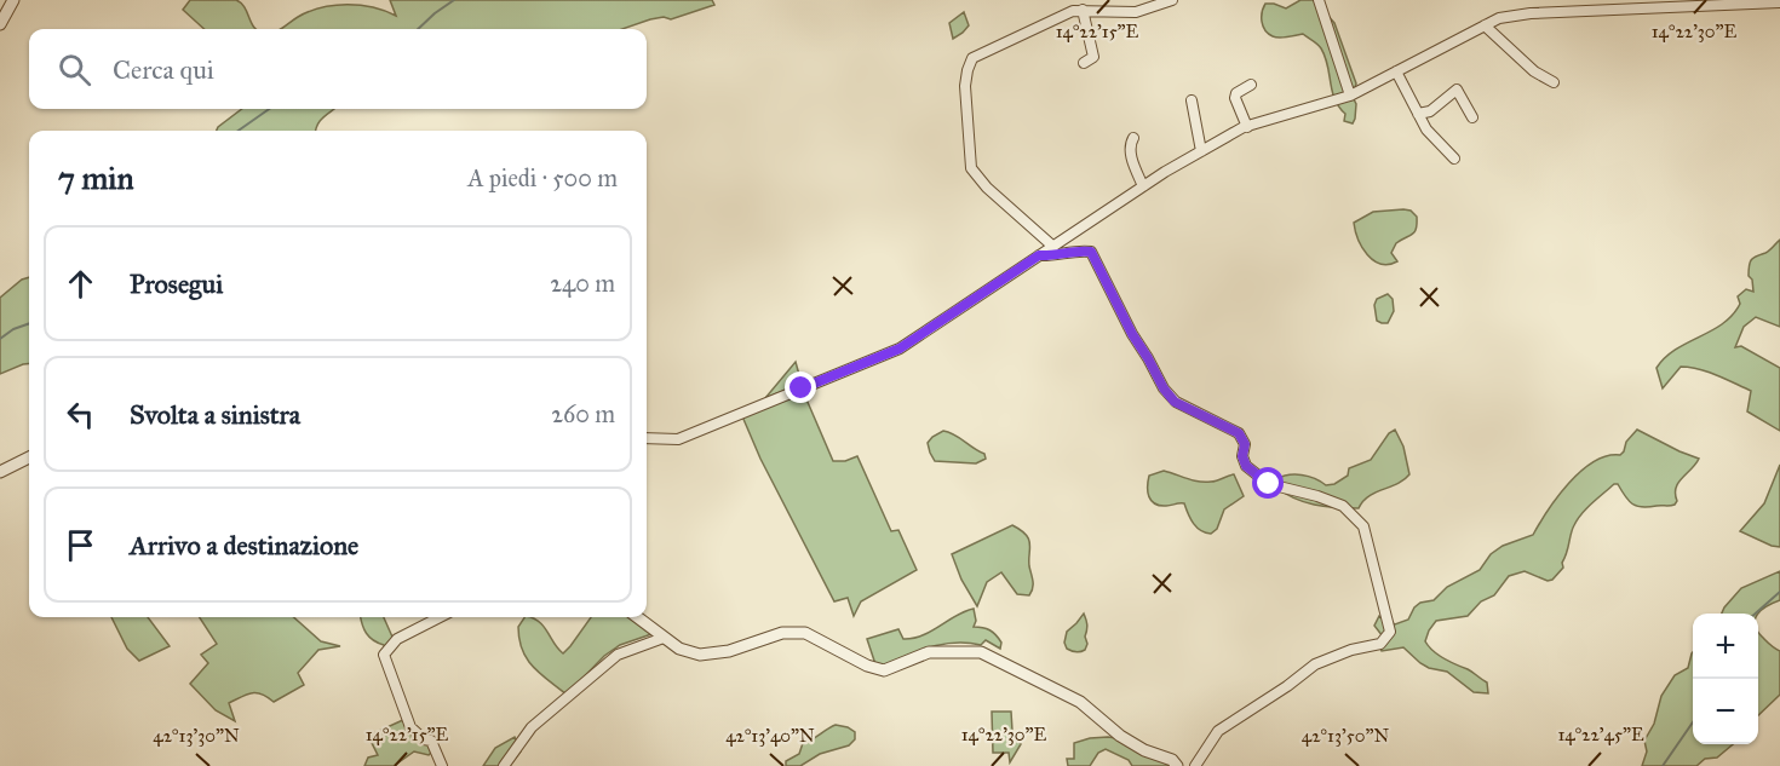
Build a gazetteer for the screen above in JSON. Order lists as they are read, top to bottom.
{
  "page": {
    "search": "Cerca qui",
    "heading": ["7 min", "A piedi · 500 m"],
    "list": [
      ["Prosegui", "240 m"],
      ["Svolta a sinistra", "260 m"],
      "Arrivo a destinazione"
    ],
    "map_buttons": ["+", "−"]
  },
  "coordinates": [
    "14°22'15\"E",
    "14°22'30\"E",
    "14°22'45\"E",
    "42°13'30\"N",
    "42°13'40\"N",
    "42°13'50\"N"
  ]
}
